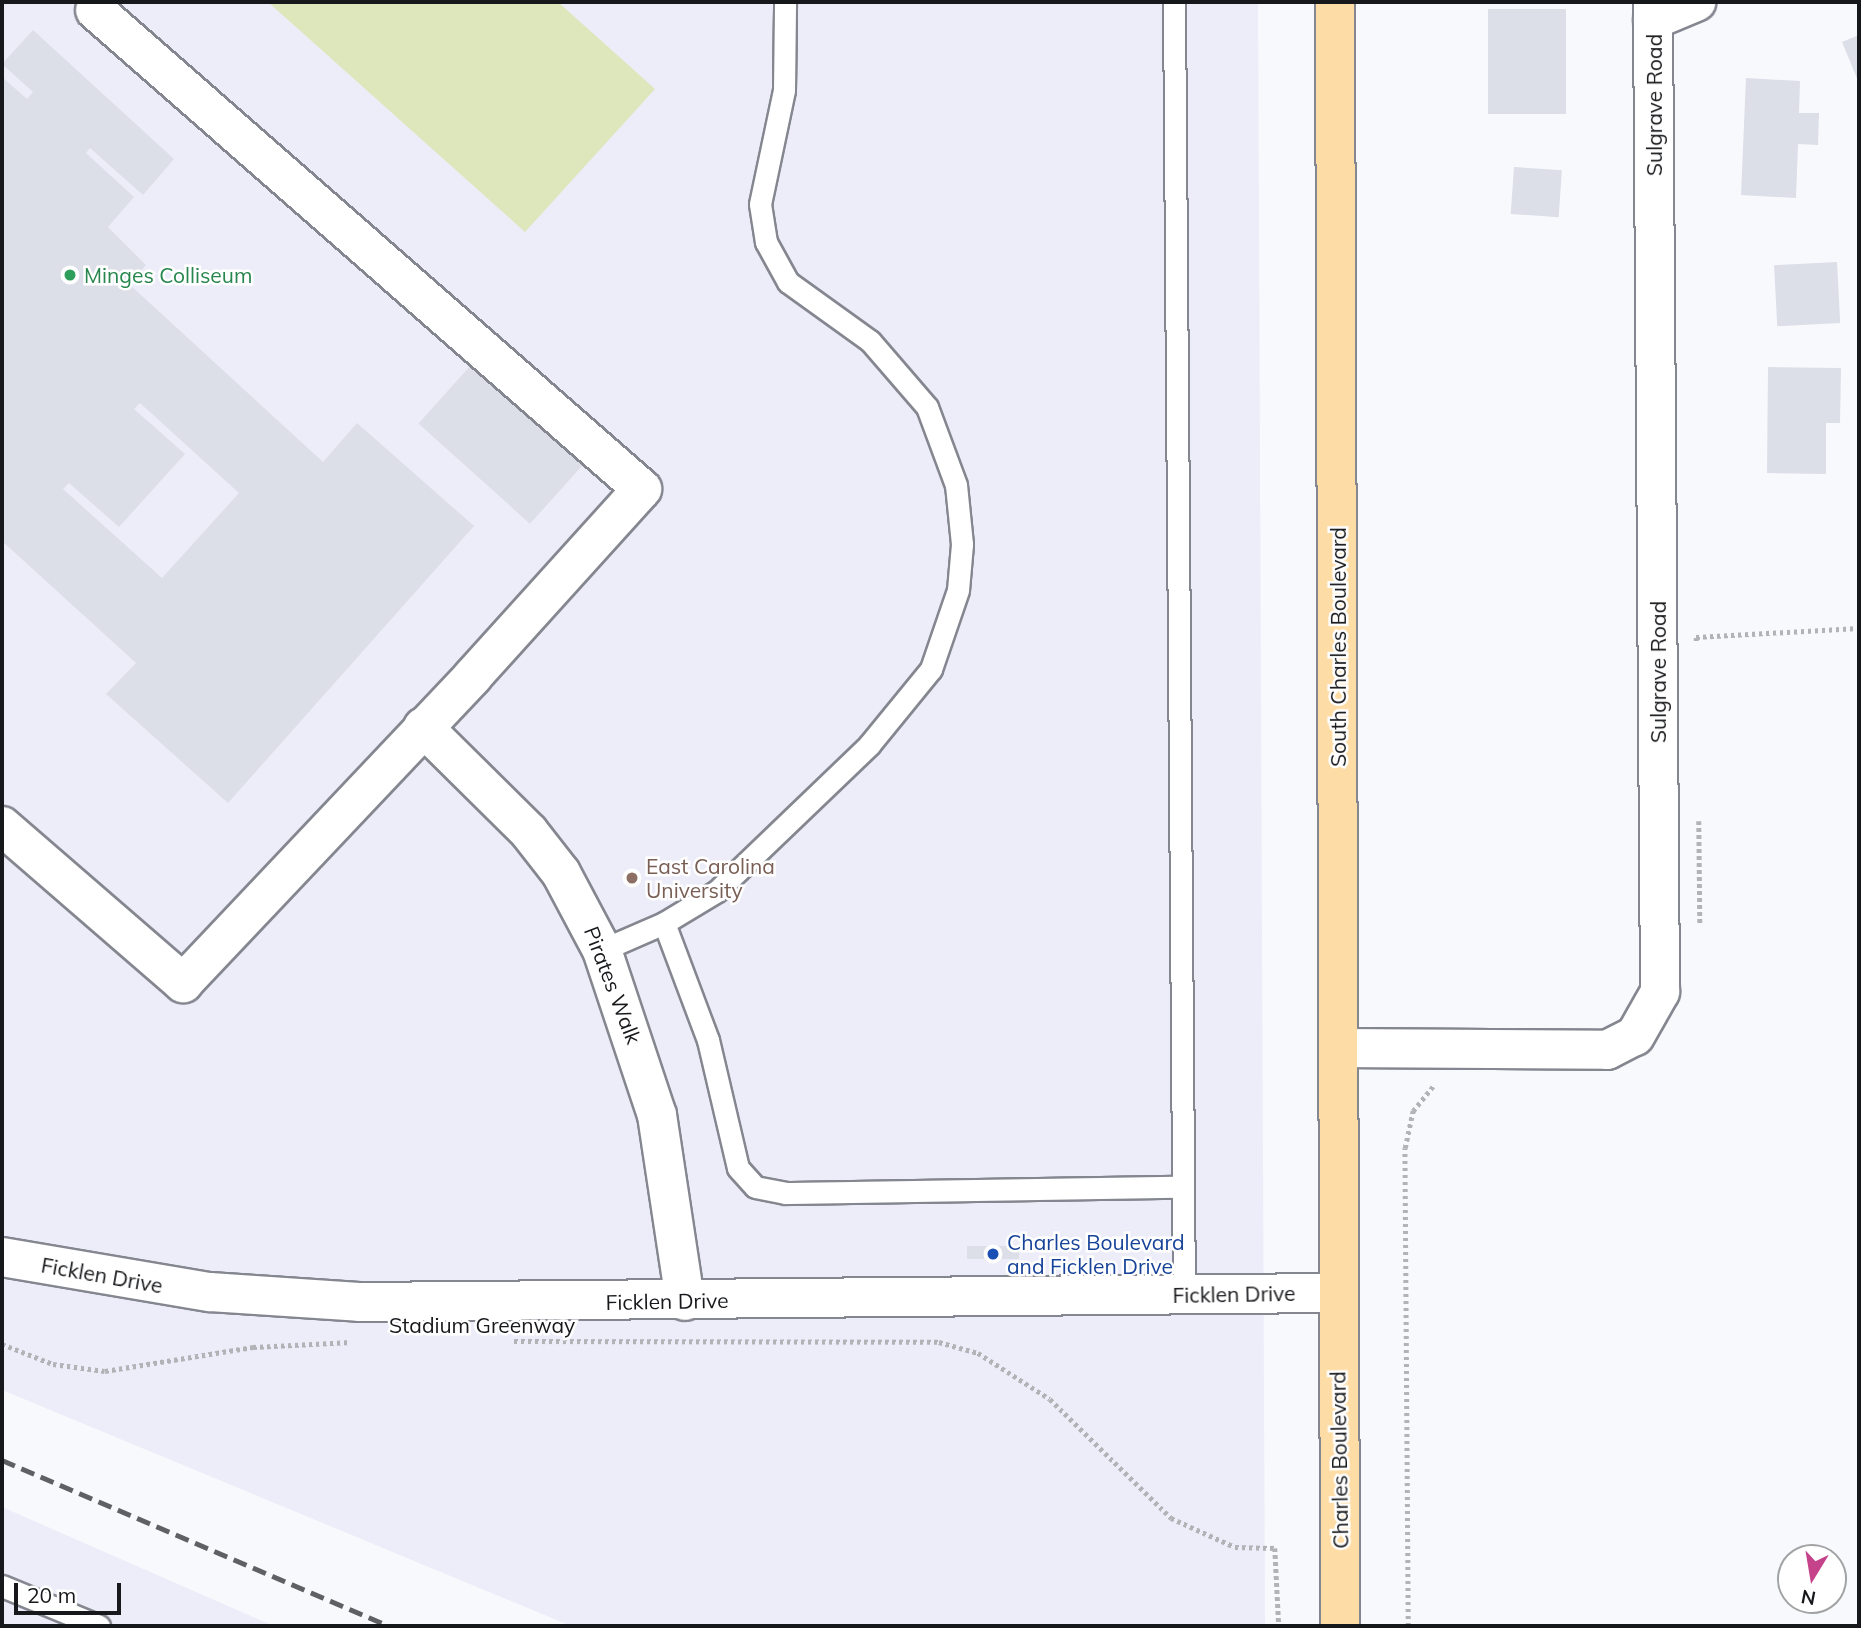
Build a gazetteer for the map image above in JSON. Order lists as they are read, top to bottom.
{
  "streets": {
    "main road": ["South Charles Boulevard", "Charles Boulevard"],
    "street": ["Sulgrave Road", "Pirates Walk", "Ficklen Drive"],
    "path": ["Stadium Greenway"]
  },
  "crossings": [
    ["Sulgrave Road", "South Charles Boulevard"],
    ["South Charles Boulevard", "Ficklen Drive"],
    ["South Charles Boulevard", "Charles Boulevard"],
    ["Pirates Walk", "Ficklen Drive"],
    ["Ficklen Drive", "Charles Boulevard"]
  ],
  "places": ["Minges Colliseum", "East Carolina University", "Charles Boulevard and Ficklen Drive"],
  "scale_bar": "20 m",
  "north": "bottom"
}
